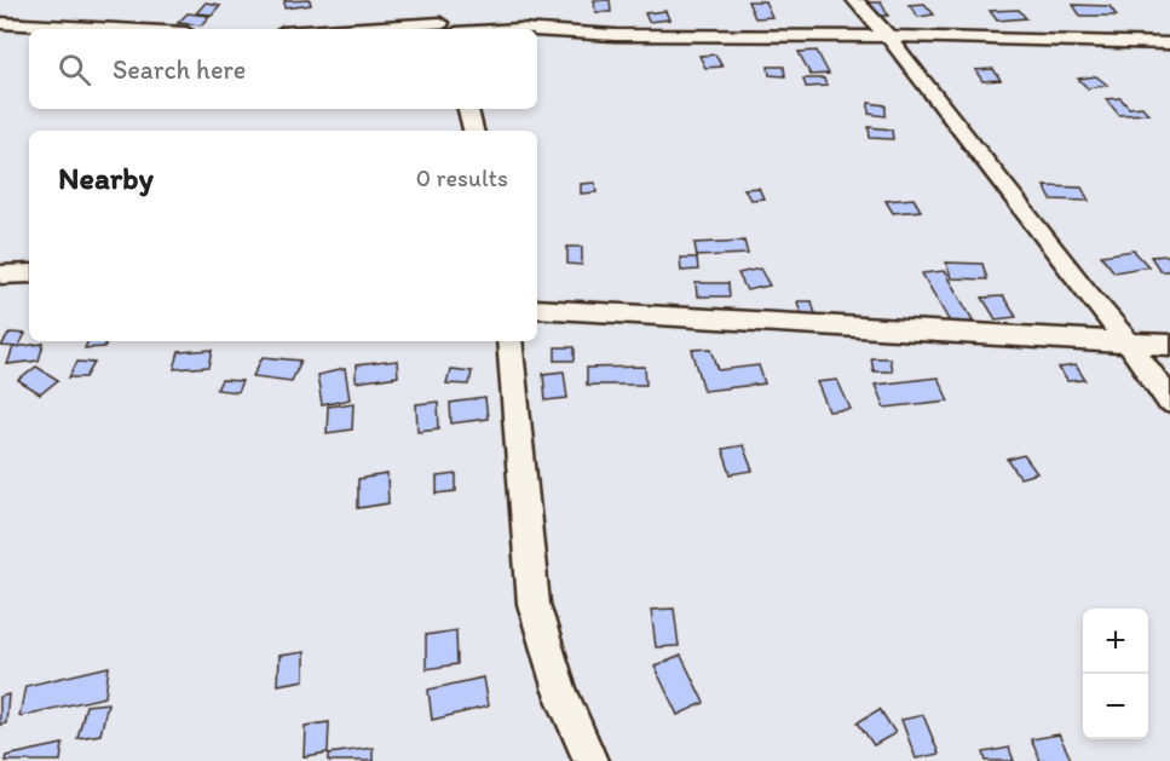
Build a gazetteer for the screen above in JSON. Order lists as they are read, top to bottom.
{
  "page": {
    "search": "Search here",
    "heading": ["Nearby", "0 results"],
    "map_buttons": ["+", "−"]
  }
}
